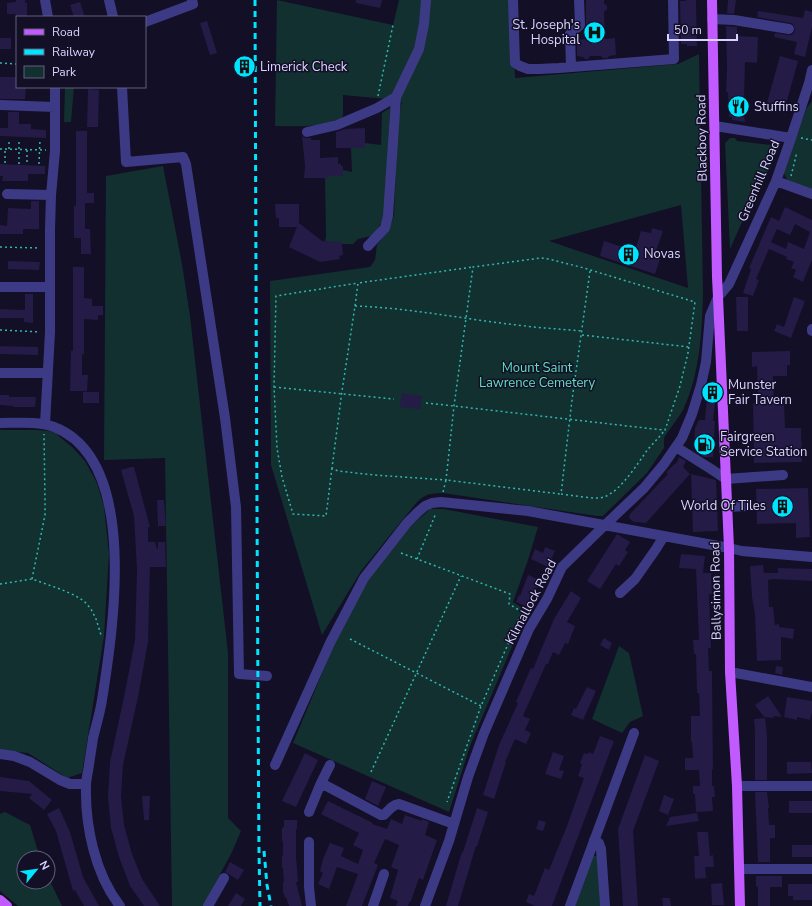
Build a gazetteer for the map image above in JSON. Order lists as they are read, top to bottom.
{
  "streets": {
    "main road": ["Blackboy Road", "Ballysimon Road"],
    "street": ["Greenhill Road", "Kilmallock Road"]
  },
  "crossings": [
    ["Blackboy Road", "Ballysimon Road"],
    ["Greenhill Road", "Ballysimon Road"],
    ["Greenhill Road", "Kilmallock Road"],
    ["Ballysimon Road", "Kilmallock Road"]
  ],
  "parks": ["Mount Saint Lawrence Cemetery"],
  "places": {
    "hospital": ["St. Joseph's Hospital"],
    "building": [
      "Limerick Check",
      "Novas",
      "Munster Fair Tavern",
      "World Of Tiles"
    ],
    "restaurant": ["Stuffins"],
    "fuel station": ["Fairgreen Service Station"]
  },
  "legend": ["Road", "Railway", "Park"],
  "scale_bar": "50 m",
  "north": "top right"
}
